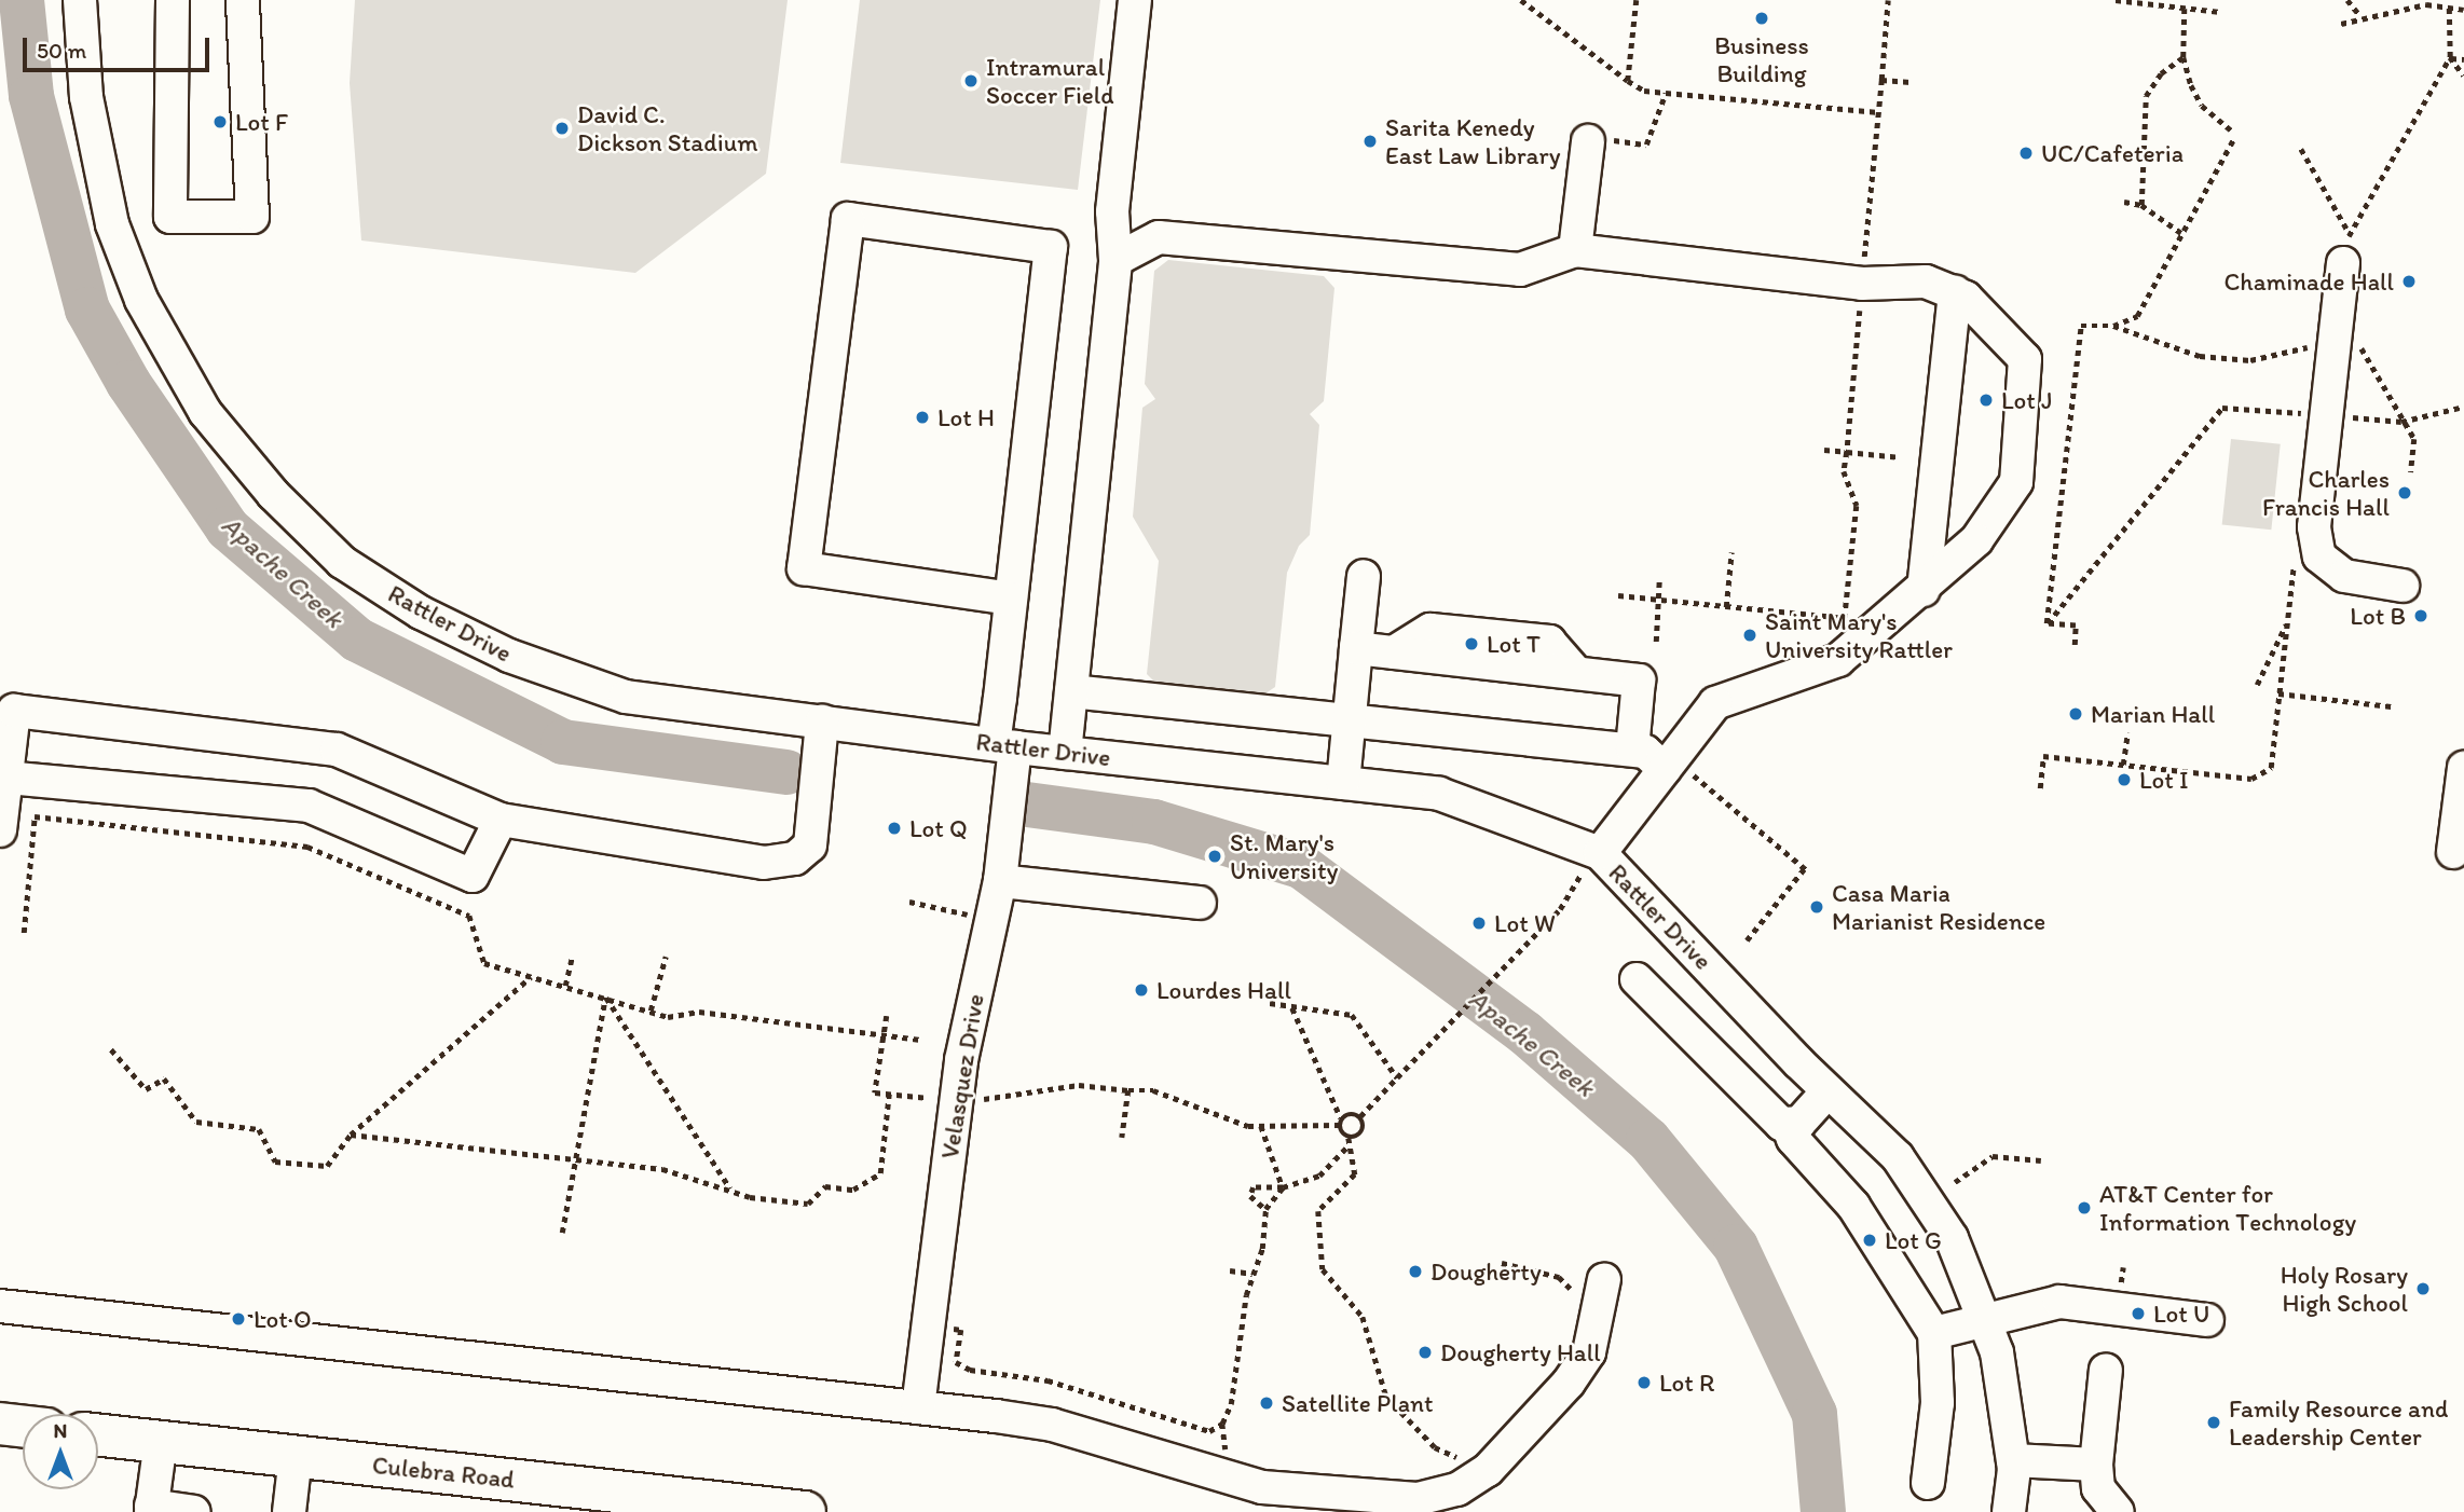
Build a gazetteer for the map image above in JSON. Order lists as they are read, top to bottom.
{
  "streets": {
    "main road": ["Culebra Road"],
    "street": ["Rattler Drive", "Velasquez Drive"]
  },
  "crossings": [
    ["Rattler Drive", "Velasquez Drive"]
  ],
  "water": ["Apache Creek"],
  "places": [
    "Business Building",
    "Intramural Soccer Field",
    "Lot F",
    "David C. Dickson Stadium",
    "Sarita Kenedy East Law Library",
    "UC/Cafeteria",
    "Chaminade Hall",
    "Lot J",
    "Lot H",
    "Charles Francis Hall",
    "Lot B",
    "Saint Mary's University Rattler",
    "Lot T",
    "Marian Hall",
    "Lot I",
    "Lot Q",
    "St. Mary's University",
    "Casa Maria Marianist Residence",
    "Lot W",
    "Lourdes Hall",
    "AT&T Center for Information Technology",
    "Lot G",
    "Dougherty",
    "Holy Rosary High School",
    "Lot U",
    "Lot O",
    "Dougherty Hall",
    "Lot R",
    "Satellite Plant",
    "Family Resource and Leadership Center"
  ],
  "scale_bar": "50 m",
  "north": "top"
}
